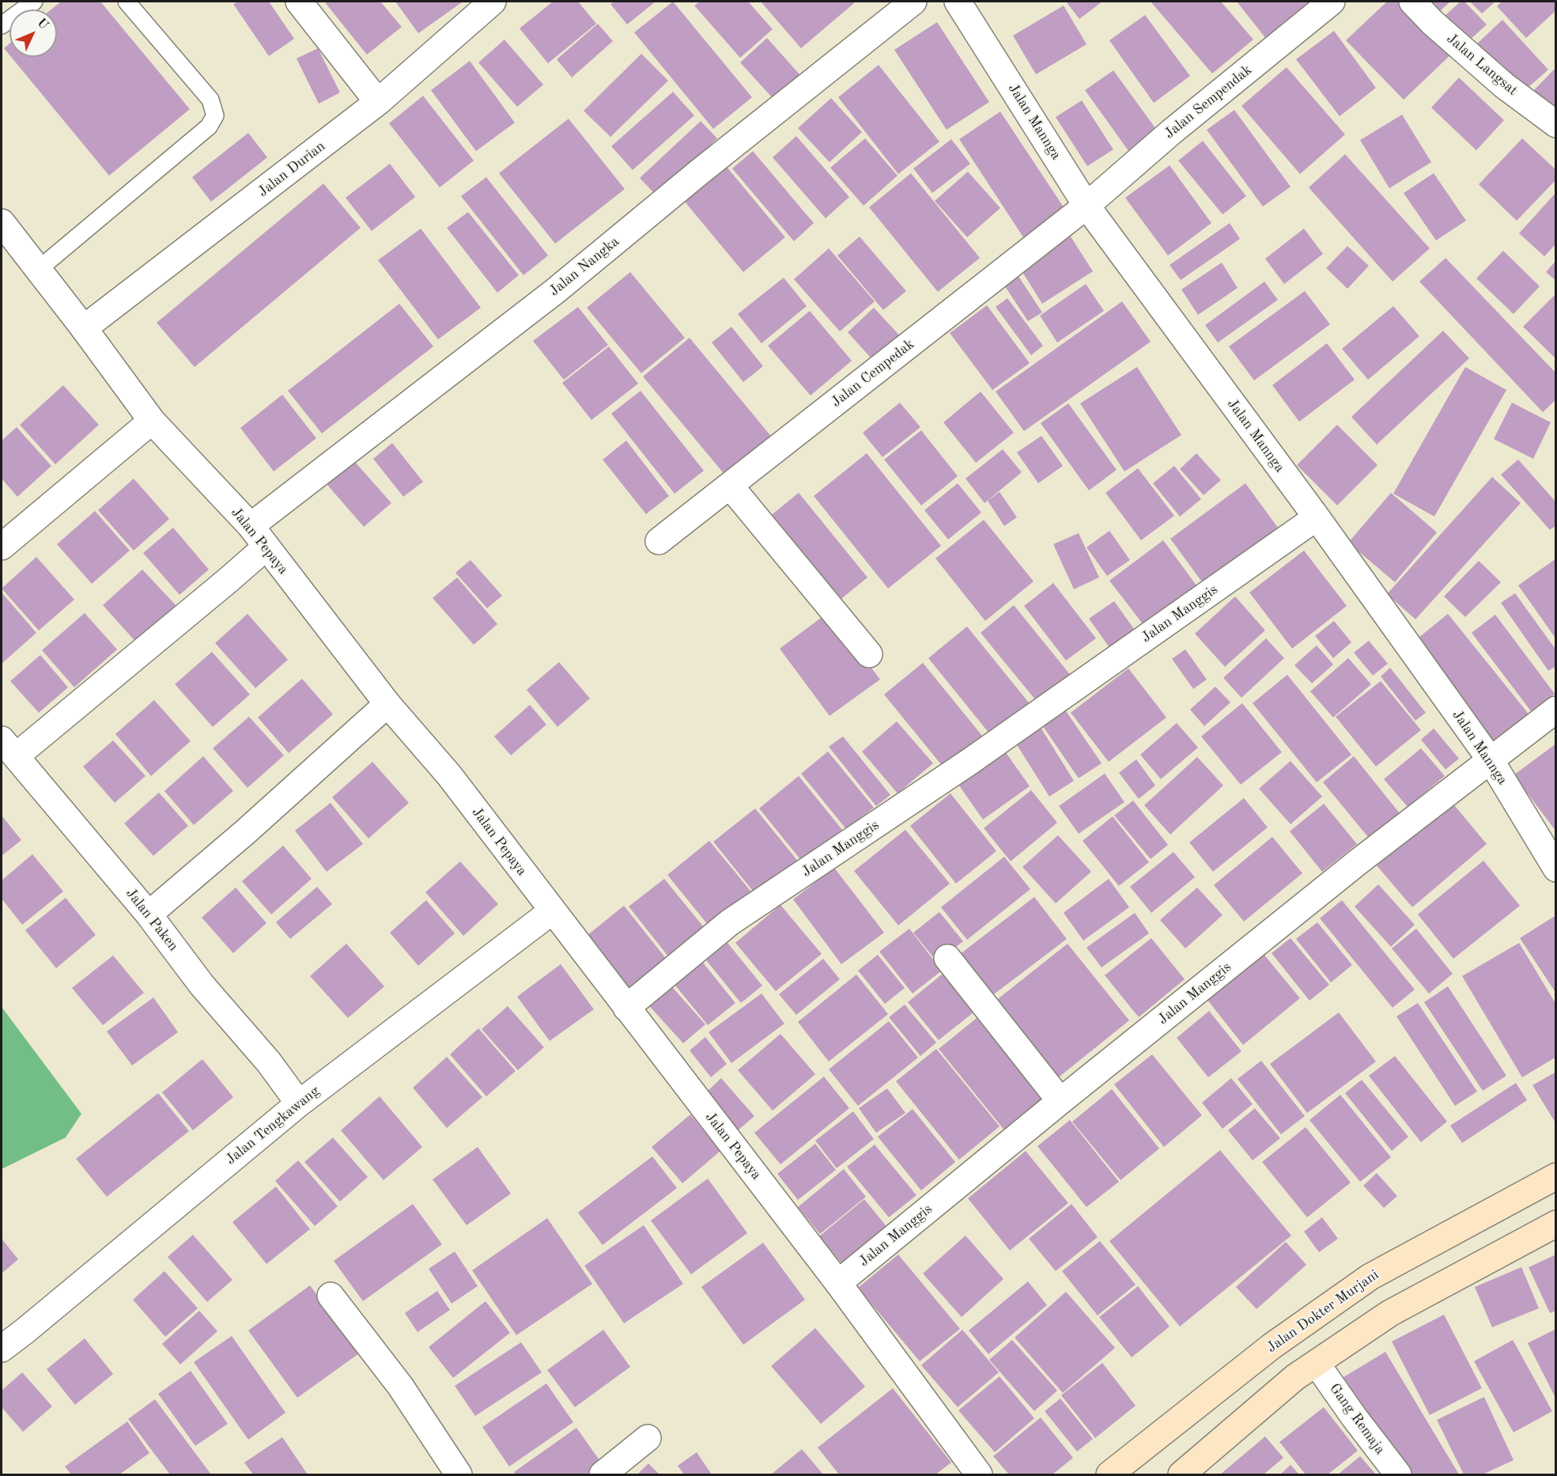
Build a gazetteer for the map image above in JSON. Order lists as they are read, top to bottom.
{
  "streets": {
    "main road": ["Jalan Dokter Murjani"],
    "street": [
      "Jalan Langsat",
      "Jalan Sempendak",
      "Jalan Mannga",
      "Jalan Durian",
      "Jalan Nangka",
      "Jalan Cempedak",
      "Jalan Pepaya",
      "Jalan Manggis",
      "Jalan Paken",
      "Jalan Tengkawang",
      "Gang Remaja"
    ]
  },
  "crossings": [
    ["Jalan Sempendak", "Jalan Mannga"],
    ["Jalan Sempendak", "Jalan Cempedak"],
    ["Jalan Mannga", "Jalan Cempedak"],
    ["Jalan Mannga", "Jalan Manggis"],
    ["Jalan Durian", "Jalan Pepaya"],
    ["Jalan Nangka", "Jalan Pepaya"],
    ["Jalan Pepaya", "Jalan Manggis"],
    ["Jalan Pepaya", "Jalan Tengkawang"],
    ["Jalan Paken", "Jalan Tengkawang"]
  ],
  "north": "top right"
}
